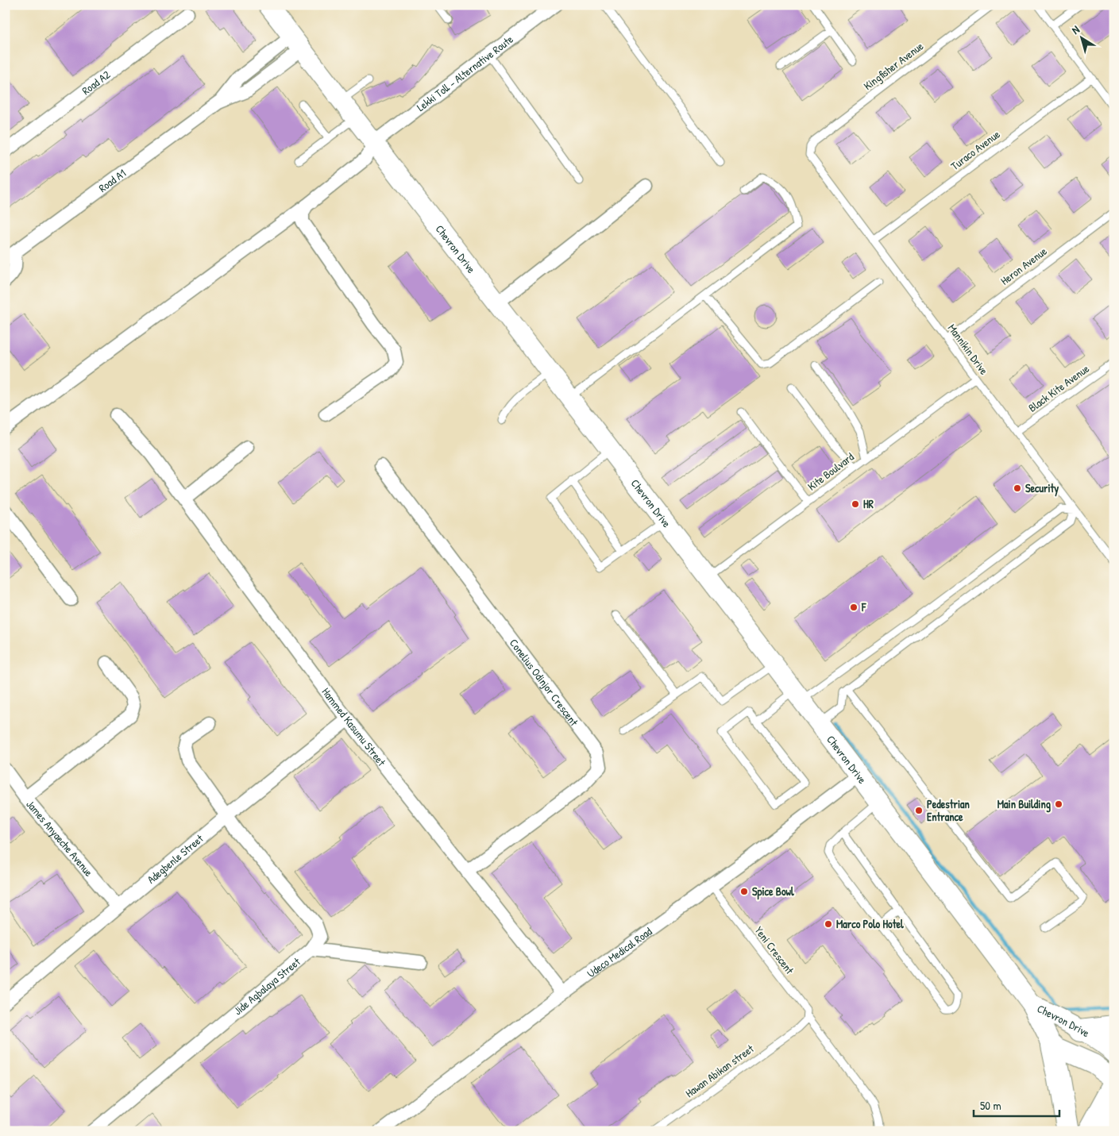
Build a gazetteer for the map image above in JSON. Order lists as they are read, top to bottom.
{
  "streets": {
    "main road": ["Chevron Drive"],
    "street": [
      "Lekki Toll - Alternative Route",
      "Road A2",
      "Road A1",
      "Conelius Odinjor Crescent",
      "Hammed Kasumu Street",
      "James Anyaeche Avenue",
      "Adegbenle Street",
      "Udeco Medical Road",
      "Jide Agbalaya Street"
    ],
    "lane": [
      "Kingfisher Avenue",
      "Turaco Avenue",
      "Heron Avenue",
      "Mannikin Drive",
      "Black Kite Avenue",
      "Kite Boulvard",
      "Yeni Crescent",
      "Hawan Abikan street"
    ]
  },
  "crossings": [
    ["Kingfisher Avenue", "Mannikin Drive"],
    ["Lekki Toll - Alternative Route", "Chevron Drive"],
    ["Turaco Avenue", "Mannikin Drive"],
    ["Road A1", "Chevron Drive"],
    ["Chevron Drive", "Kite Boulvard"],
    ["Chevron Drive", "Udeco Medical Road"],
    ["Heron Avenue", "Mannikin Drive"],
    ["Mannikin Drive", "Black Kite Avenue"],
    ["Mannikin Drive", "Kite Boulvard"],
    ["Conelius Odinjor Crescent", "Hammed Kasumu Street"],
    ["Hammed Kasumu Street", "Adegbenle Street"],
    ["Hammed Kasumu Street", "Udeco Medical Road"],
    ["James Anyaeche Avenue", "Adegbenle Street"],
    ["Adegbenle Street", "Jide Agbalaya Street"],
    ["Yeni Crescent", "Udeco Medical Road"],
    ["Yeni Crescent", "Hawan Abikan street"]
  ],
  "places": [
    "Security",
    "HR",
    "F",
    "Main Building",
    "Pedestrian Entrance",
    "Spice Bowl",
    "Marco Polo Hotel"
  ],
  "scale_bar": "50 m",
  "north": "top left"
}
